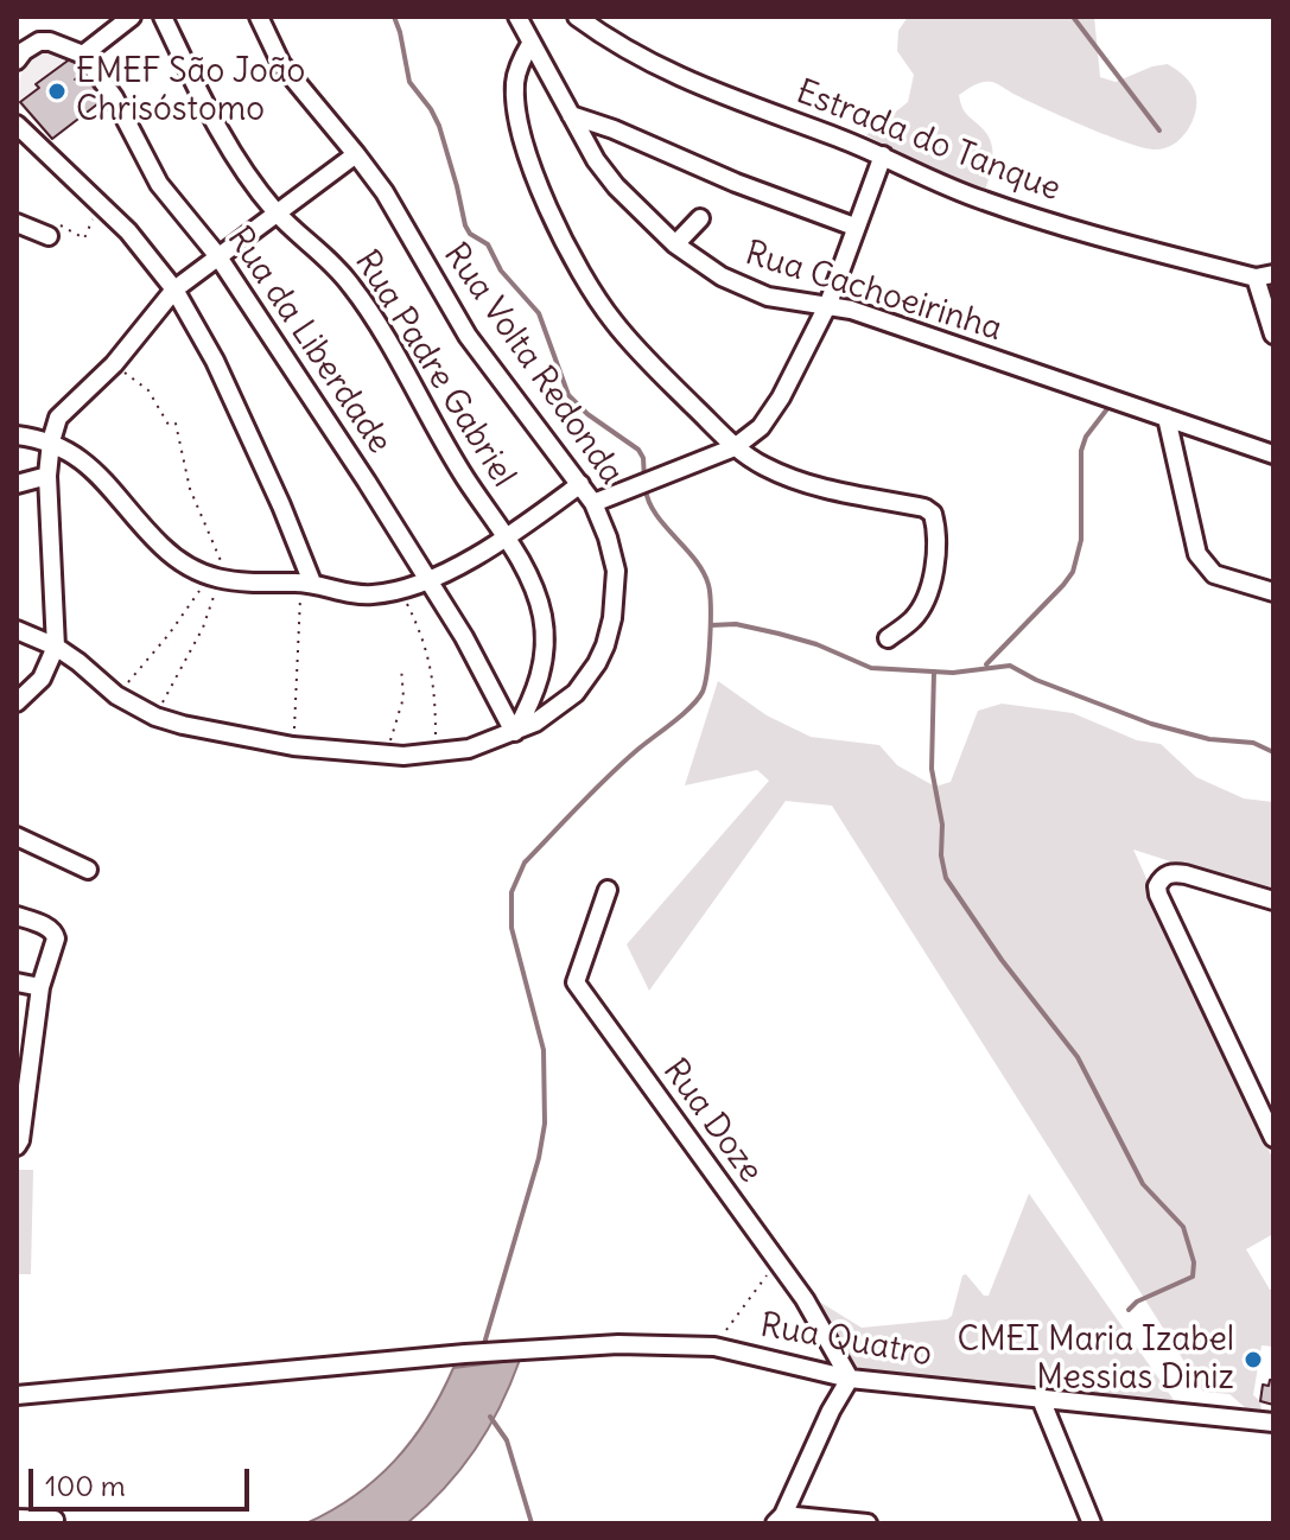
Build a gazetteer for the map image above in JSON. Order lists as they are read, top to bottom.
{
  "streets": {
    "street": [
      "Estrada do Tanque",
      "Rua Cachoeirinha",
      "Rua da Liberdade",
      "Rua Volta Redonda",
      "Rua Padre Gabriel",
      "Rua Doze",
      "Rua Quatro"
    ]
  },
  "crossings": [
    ["Rua da Liberdade", "Rua Volta Redonda"],
    ["Rua da Liberdade", "Rua Padre Gabriel"],
    ["Rua Volta Redonda", "Rua Padre Gabriel"],
    ["Rua Doze", "Rua Quatro"]
  ],
  "places": ["EMEF São João Chrisóstomo", "CMEI Maria Izabel Messias Diniz"],
  "scale_bar": "100 m"
}
